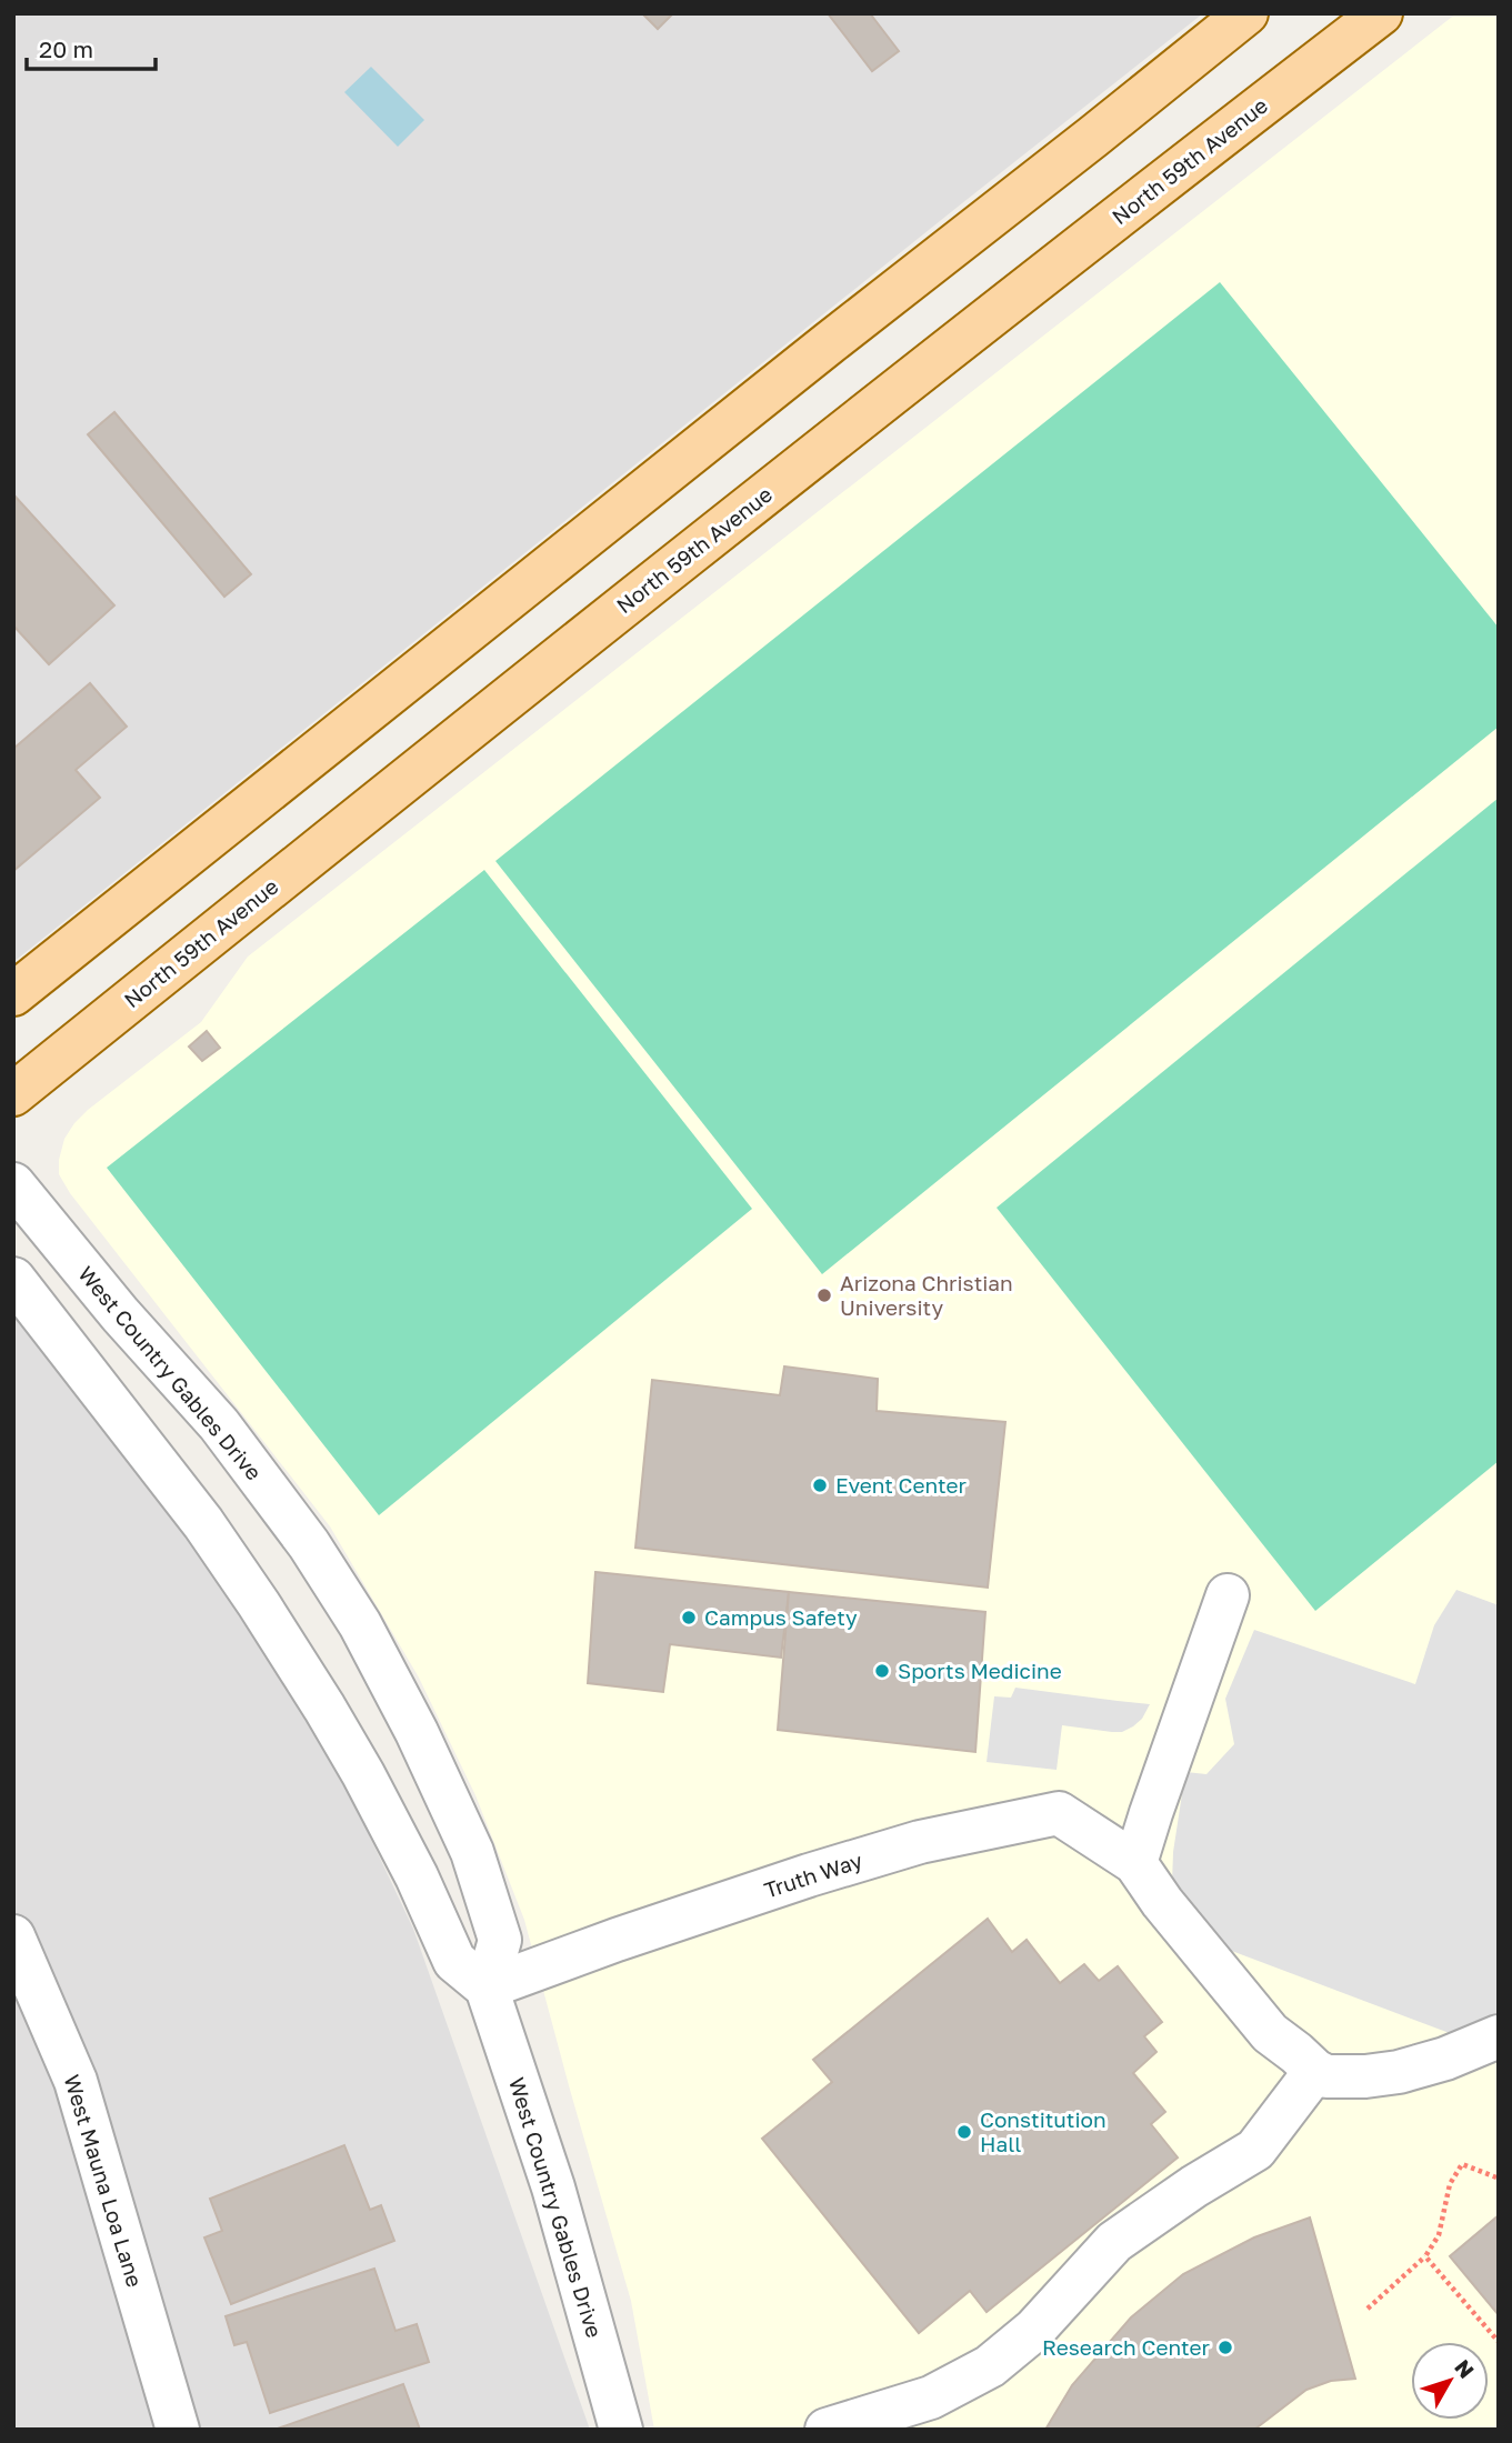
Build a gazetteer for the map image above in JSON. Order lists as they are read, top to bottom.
{
  "streets": {
    "main road": ["North 59th Avenue"],
    "street": ["West Country Gables Drive", "Truth Way", "West Mauna Loa Lane"]
  },
  "crossings": [
    ["West Country Gables Drive", "Truth Way"]
  ],
  "places": [
    "Arizona Christian University",
    "Event Center",
    "Campus Safety",
    "Sports Medicine",
    "Constitution Hall",
    "Research Center"
  ],
  "scale_bar": "20 m",
  "north": "top right"
}
